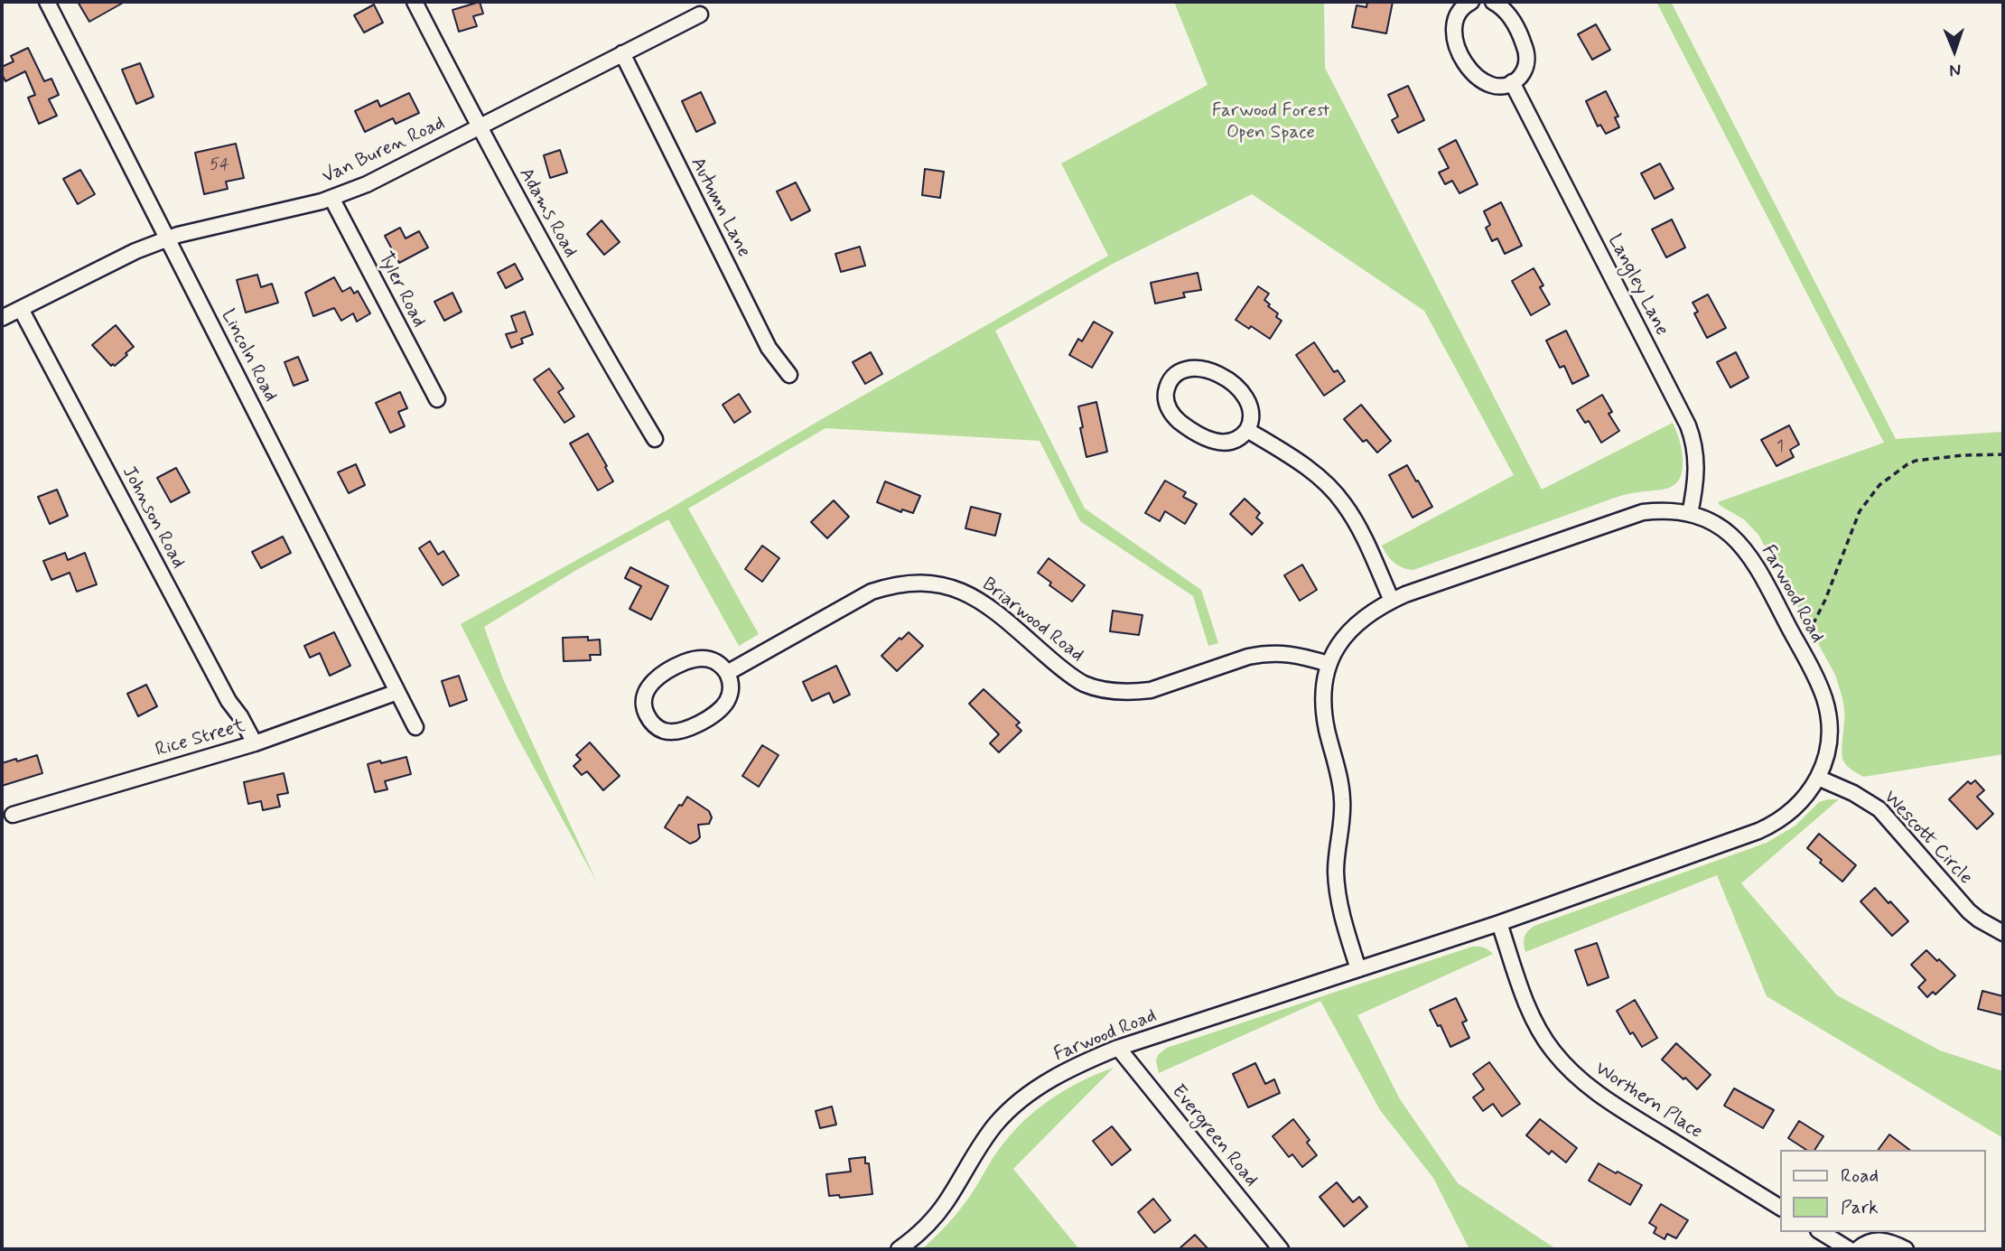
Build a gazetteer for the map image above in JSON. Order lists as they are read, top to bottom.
{
  "streets": {
    "street": [
      "Van Buren Road",
      "Autumn Lane",
      "Adams Road",
      "Langley Lane",
      "Tyler Road",
      "Lincoln Road",
      "Johnson Road",
      "Farwood Road",
      "Briarwood Road",
      "Rice Street",
      "Wescott Circle",
      "Worthern Place",
      "Evergreen Road"
    ]
  },
  "crossings": [
    ["Van Buren Road", "Autumn Lane"],
    ["Van Buren Road", "Adams Road"],
    ["Van Buren Road", "Tyler Road"],
    ["Van Buren Road", "Lincoln Road"],
    ["Van Buren Road", "Johnson Road"],
    ["Langley Lane", "Farwood Road"],
    ["Lincoln Road", "Rice Street"],
    ["Johnson Road", "Rice Street"],
    ["Farwood Road", "Briarwood Road"],
    ["Farwood Road", "Wescott Circle"],
    ["Farwood Road", "Worthern Place"],
    ["Farwood Road", "Evergreen Road"]
  ],
  "parks": ["Farwood Forest Open Space"],
  "house_numbers": ["54", "1"],
  "legend": ["Road", "Park"],
  "north": "bottom"
}
